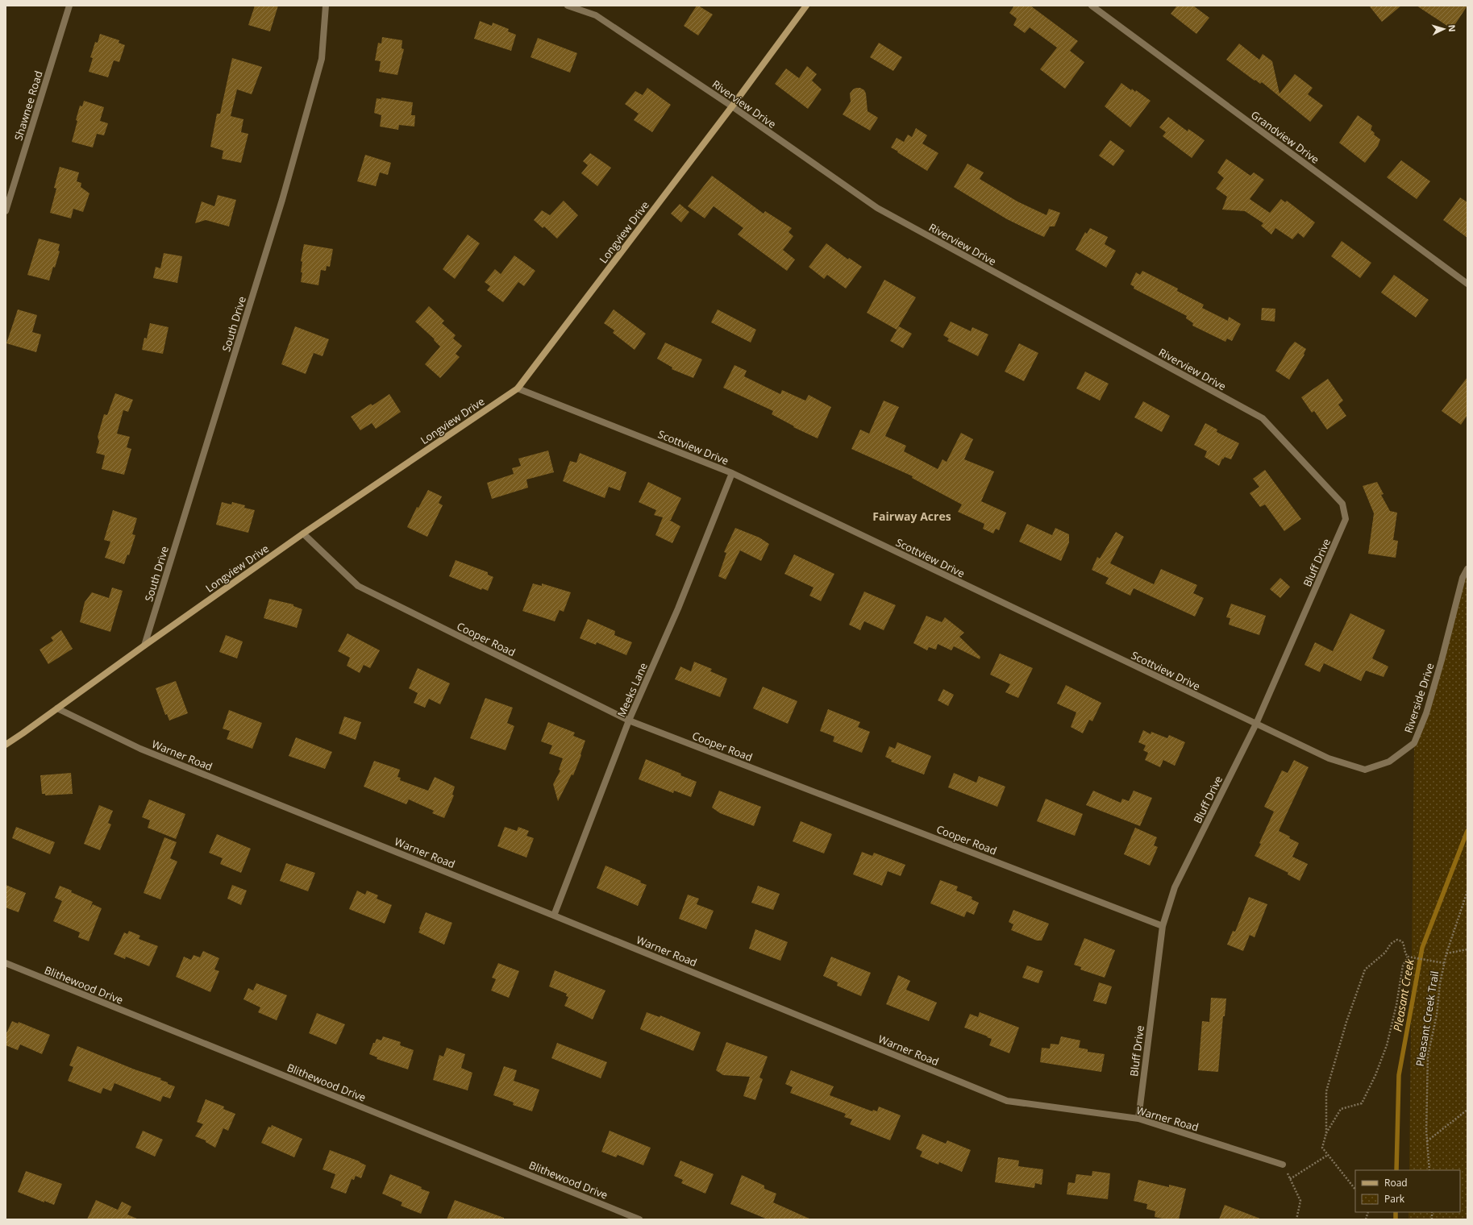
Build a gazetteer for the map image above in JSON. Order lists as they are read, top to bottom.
{
  "streets": {
    "street": [
      "Riverview Drive",
      "Shawnee Road",
      "Grandview Drive",
      "Longview Drive",
      "South Drive",
      "Scottview Drive",
      "Bluff Drive",
      "Cooper Road",
      "Meeks Lane",
      "Riverside Drive",
      "Warner Road",
      "Blithewood Drive"
    ],
    "path": ["Pleasant Creek Trail"]
  },
  "crossings": [
    ["Riverview Drive", "Longview Drive"],
    ["Riverview Drive", "Bluff Drive"],
    ["Longview Drive", "South Drive"],
    ["Longview Drive", "Scottview Drive"],
    ["Longview Drive", "Cooper Road"],
    ["Longview Drive", "Warner Road"],
    ["Scottview Drive", "Bluff Drive"],
    ["Scottview Drive", "Meeks Lane"],
    ["Scottview Drive", "Riverside Drive"],
    ["Bluff Drive", "Cooper Road"],
    ["Bluff Drive", "Warner Road"],
    ["Cooper Road", "Meeks Lane"],
    ["Meeks Lane", "Warner Road"]
  ],
  "districts": ["Fairway Acres"],
  "water": ["Pleasant Creek"],
  "legend": ["Road", "Park"],
  "north": "right"
}
